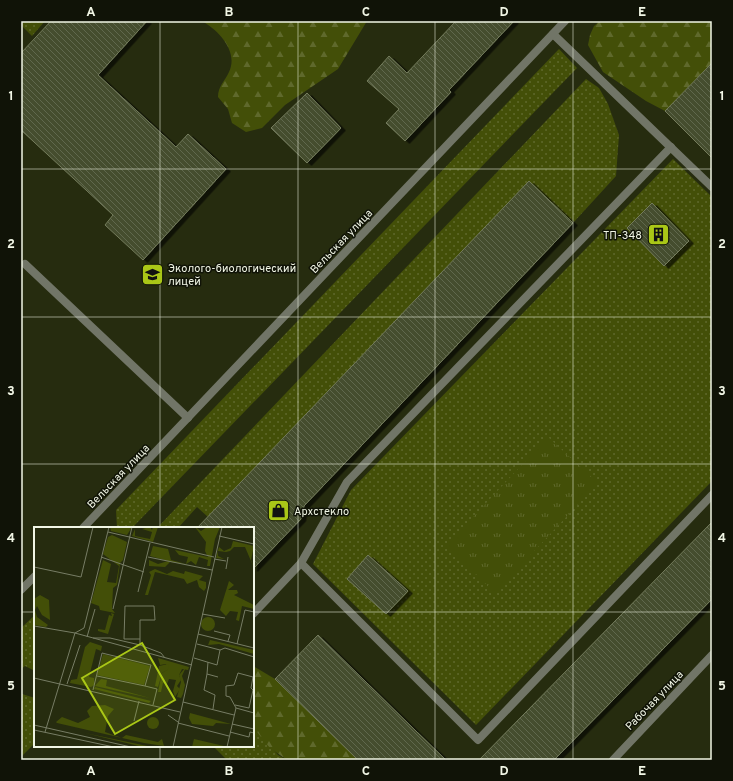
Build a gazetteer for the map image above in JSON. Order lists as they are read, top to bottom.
{
  "streets": {
    "street": ["Вельская улица", "Рабочая улица"]
  },
  "places": {
    "building": ["ТП-348"],
    "school or university": ["Эколого-биологический лицей"],
    "shop": ["Архстекло"]
  },
  "grid": {
    "columns": [
      "A",
      "B",
      "C",
      "D",
      "E"
    ],
    "rows": [
      "1",
      "2",
      "3",
      "4",
      "5"
    ]
  }
}
